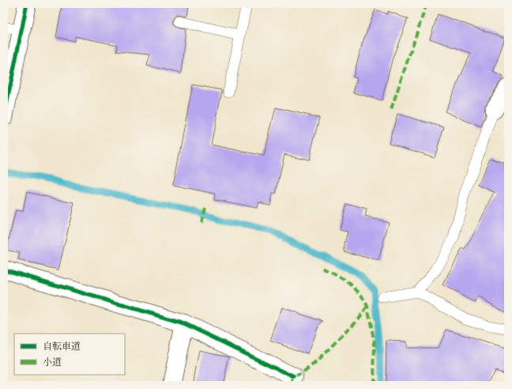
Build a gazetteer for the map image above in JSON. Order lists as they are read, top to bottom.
{
  "legend": ["自転車道", "小道"]
}
